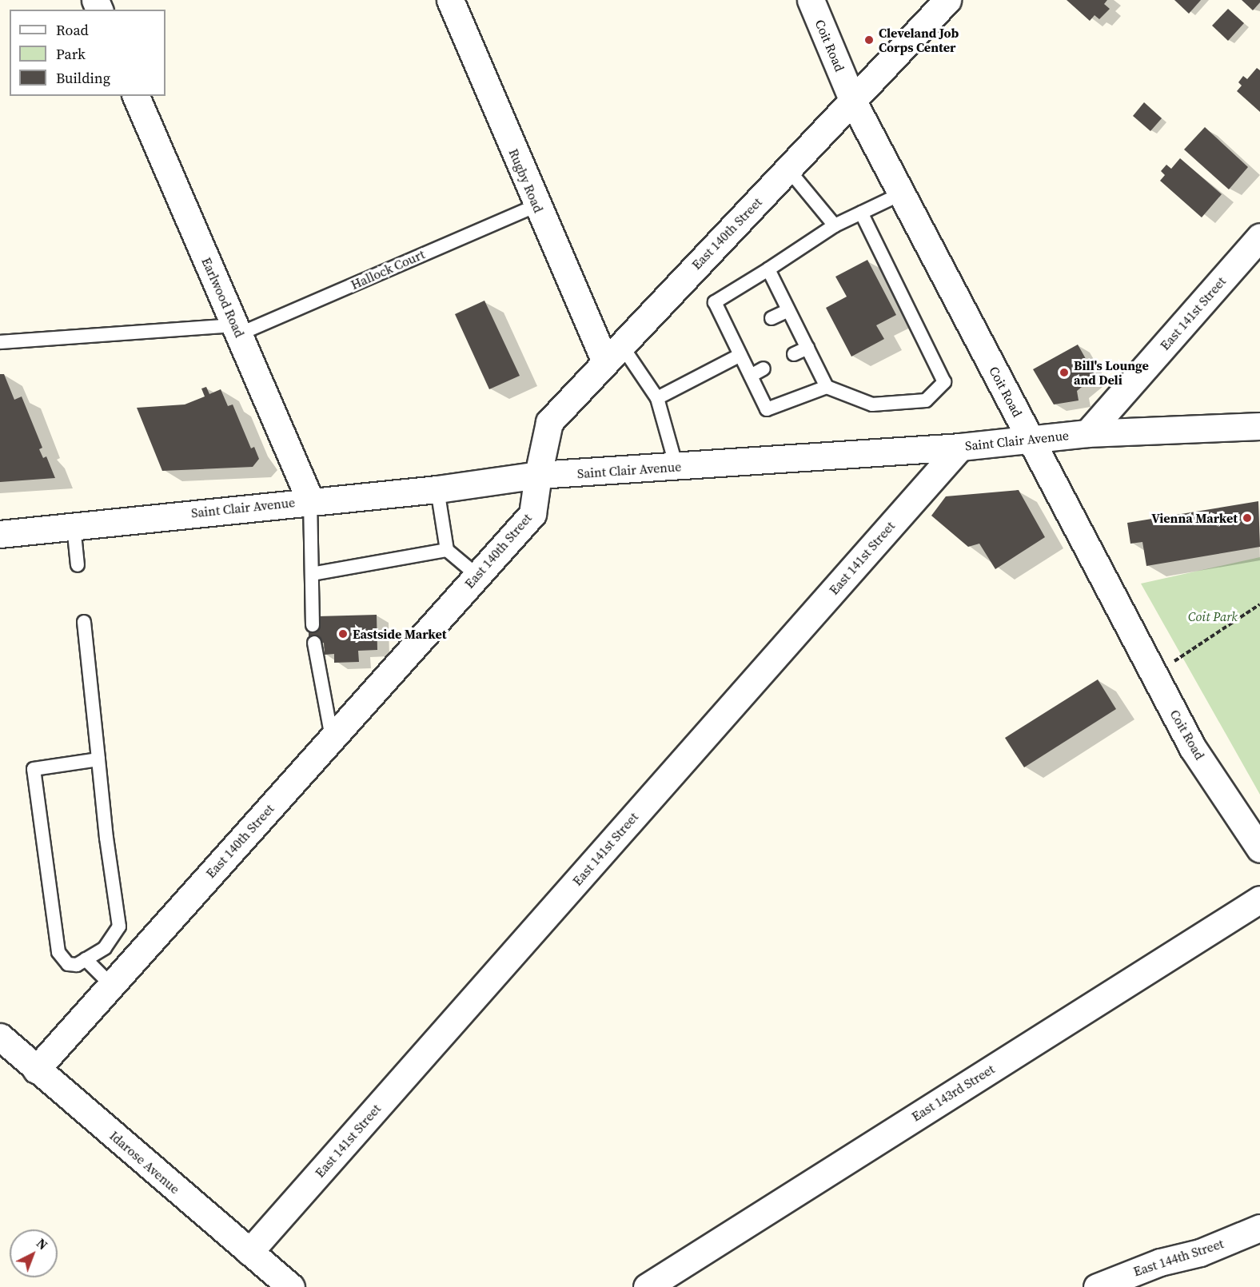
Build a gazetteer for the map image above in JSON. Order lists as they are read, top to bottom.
{
  "streets": {
    "street": [
      "Coit Road",
      "Rugby Road",
      "East 140th Street",
      "Earlwood Road",
      "East 141st Street",
      "Saint Clair Avenue",
      "East 143rd Street",
      "Idarose Avenue",
      "East 144th Street"
    ],
    "lane": ["Hallock Court"]
  },
  "crossings": [
    ["Coit Road", "East 140th Street"],
    ["Coit Road", "Saint Clair Avenue"],
    ["Rugby Road", "East 140th Street"],
    ["Rugby Road", "Hallock Court"],
    ["East 140th Street", "Saint Clair Avenue"],
    ["East 140th Street", "Idarose Avenue"],
    ["Hallock Court", "Earlwood Road"],
    ["Earlwood Road", "Saint Clair Avenue"],
    ["East 141st Street", "Saint Clair Avenue"],
    ["East 141st Street", "Idarose Avenue"]
  ],
  "parks": ["Coit Park"],
  "places": [
    "Cleveland Job Corps Center",
    "Bill's Lounge and Deli",
    "Vienna Market",
    "Eastside Market"
  ],
  "legend": ["Road", "Park", "Building"],
  "north": "top right"
}
